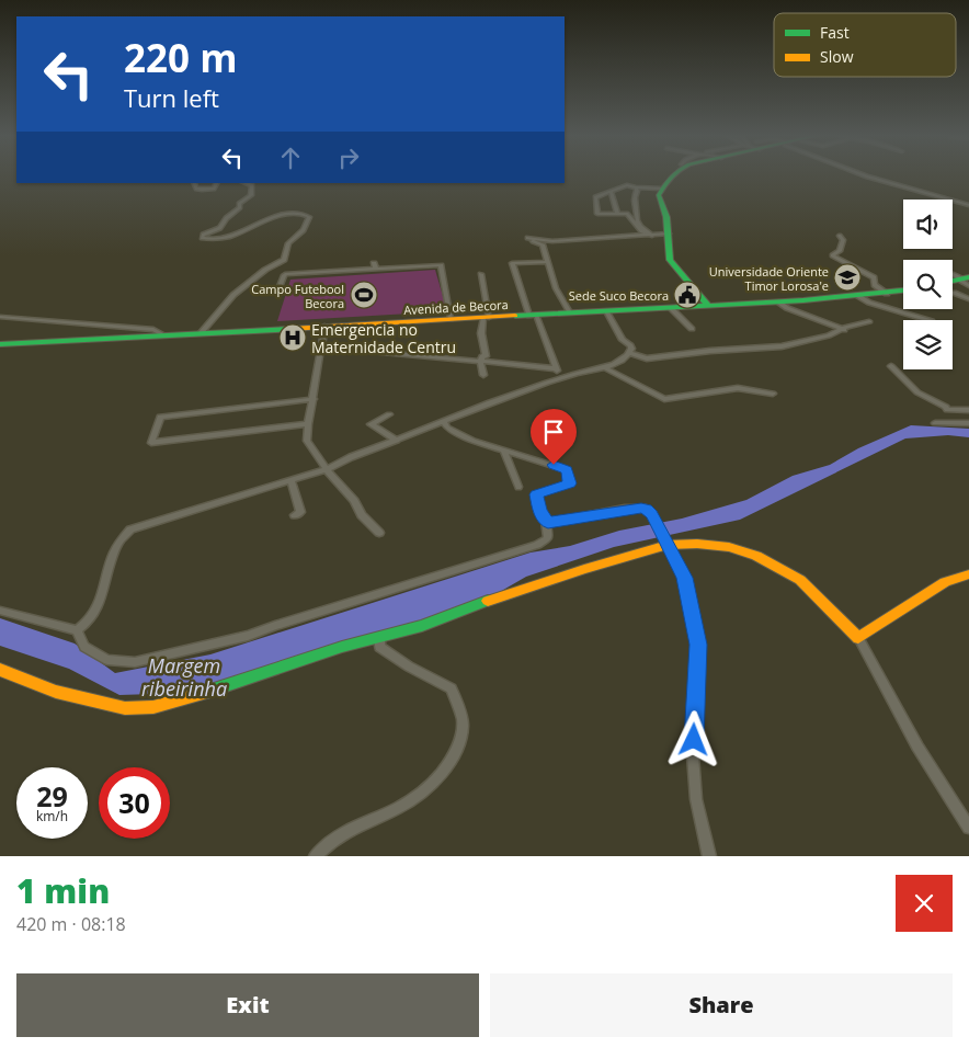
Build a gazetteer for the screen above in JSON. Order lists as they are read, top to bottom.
{
  "streets": {
    "street": ["Avenida de Becora"]
  },
  "water": ["Margem ribeirinha"],
  "places": {
    "school or university": ["Universidade Oriente Timor Lorosa'e"],
    "sports": ["Campo Futebool Becora"],
    "public building": ["Sede Suco Becora"],
    "hospital": ["Emergencia no Maternidade Centru"]
  },
  "legend": ["Fast", "Slow"],
  "page": {
    "turn": ["220 m", "Turn left"],
    "speed": "29 km/h",
    "limit": "30",
    "heading": ["1 min", "420 m · 08:18"],
    "buttons": ["Exit", "Share"]
  }
}
